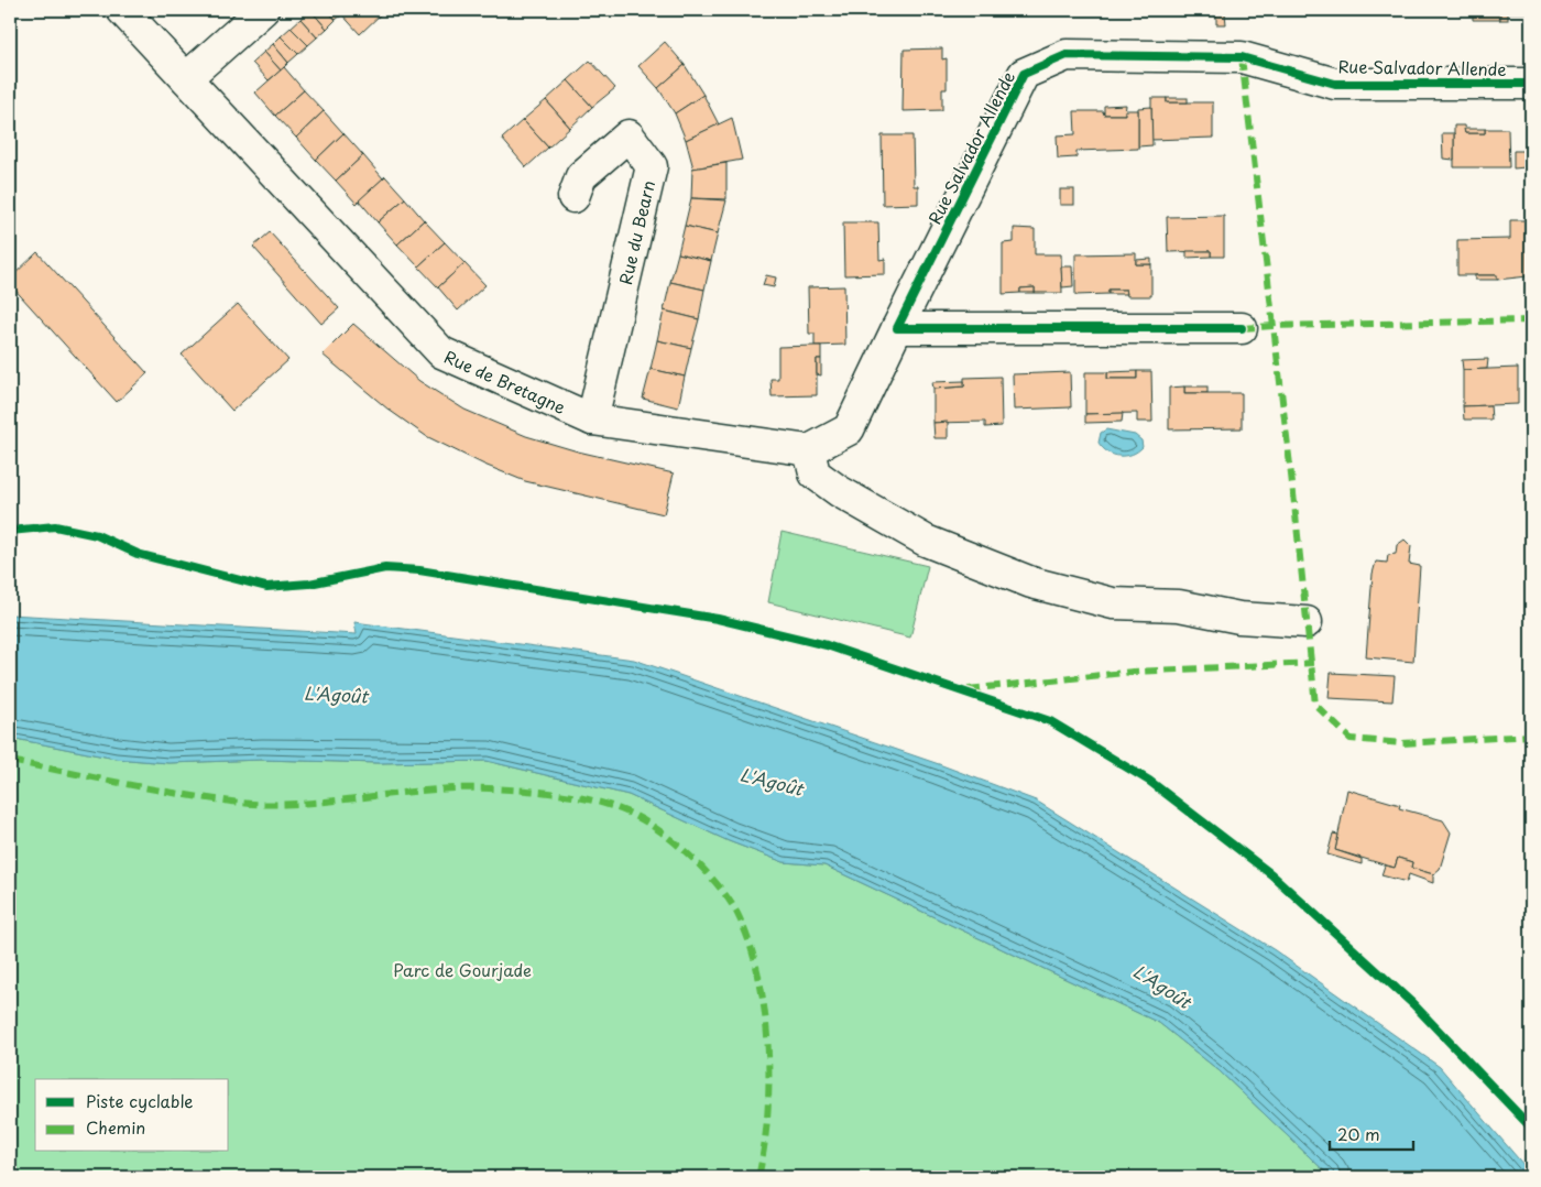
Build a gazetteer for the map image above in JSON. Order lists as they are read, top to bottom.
{
  "streets": {
    "street": ["Rue Salvador Allende", "Rue du Bearn", "Rue de Bretagne"]
  },
  "crossings": [
    ["Rue du Bearn", "Rue de Bretagne"]
  ],
  "water": ["L'Agoût"],
  "parks": ["Parc de Gourjade"],
  "legend": ["Piste cyclable", "Chemin"],
  "scale_bar": "20 m"
}
